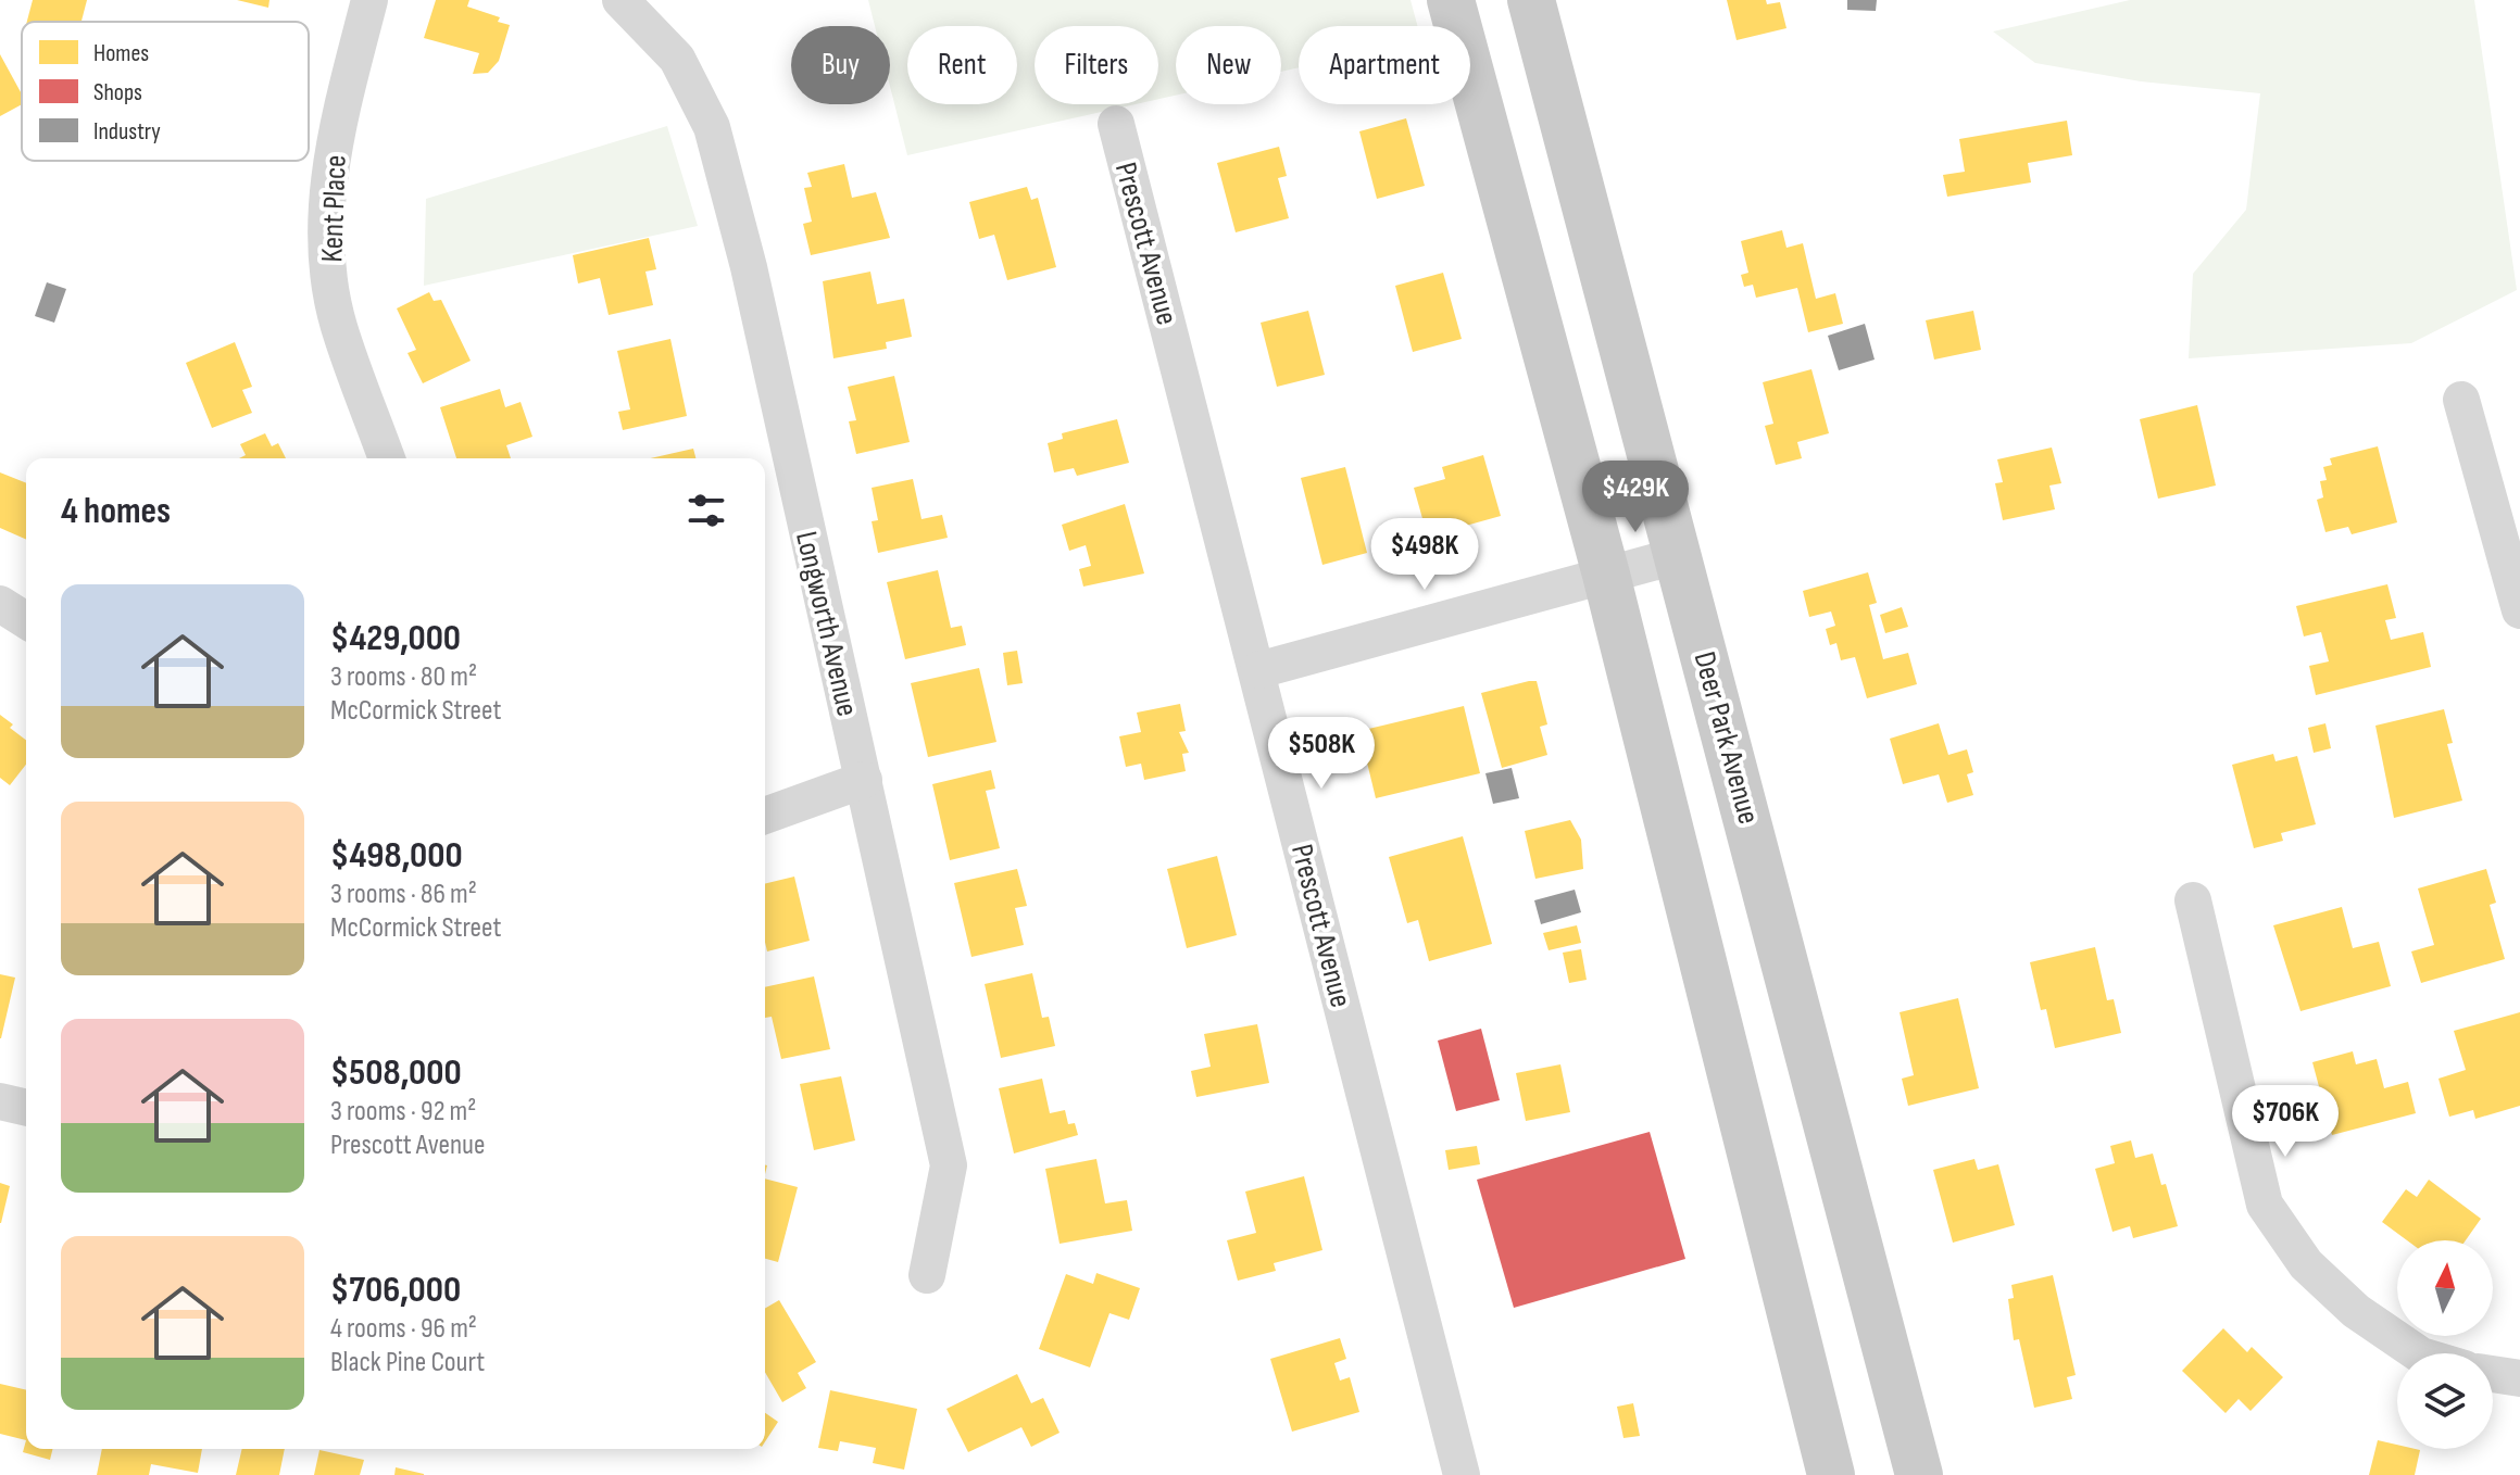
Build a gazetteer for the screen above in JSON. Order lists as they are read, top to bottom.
{
  "streets": {
    "main road": ["Deer Park Avenue"],
    "street": ["Kent Place", "Prescott Avenue", "Longworth Avenue"]
  },
  "legend": ["Homes", "Shops", "Industry"],
  "north": "top",
  "page": {
    "chip": [
      "Buy",
      "Rent",
      "Filters",
      "New",
      "Apartment"
    ],
    "heading": "4 homes",
    "price": [
      "$429K",
      "$498K",
      "$508K",
      "$706K"
    ],
    "list": [
      {
        "name": "$429,000",
        "note": "3 rooms · 80 m² · McCormick Street"
      },
      {
        "name": "$498,000",
        "note": "3 rooms · 86 m² · McCormick Street"
      },
      {
        "name": "$508,000",
        "note": "3 rooms · 92 m² · Prescott Avenue"
      },
      {
        "name": "$706,000",
        "note": "4 rooms · 96 m² · Black Pine Court"
      }
    ]
  }
}
